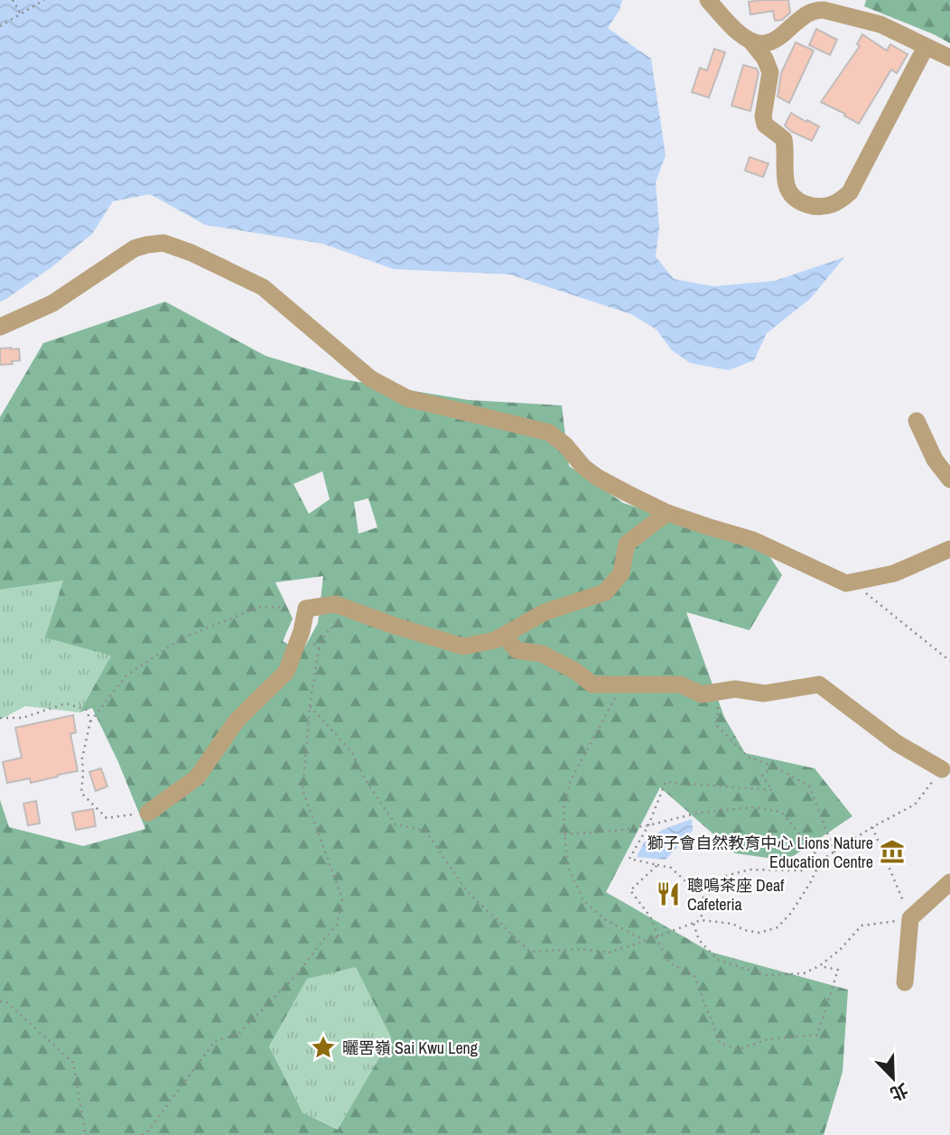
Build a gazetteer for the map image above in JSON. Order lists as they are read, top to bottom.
{
  "places": {
    "museum": ["獅子會自然教育中心 Lions Nature Education Centre"],
    "restaurant": ["聰鳴茶座 Deaf Cafeteria"],
    "place": ["曬罟嶺 Sai Kwu Leng"]
  },
  "north": "bottom right"
}
